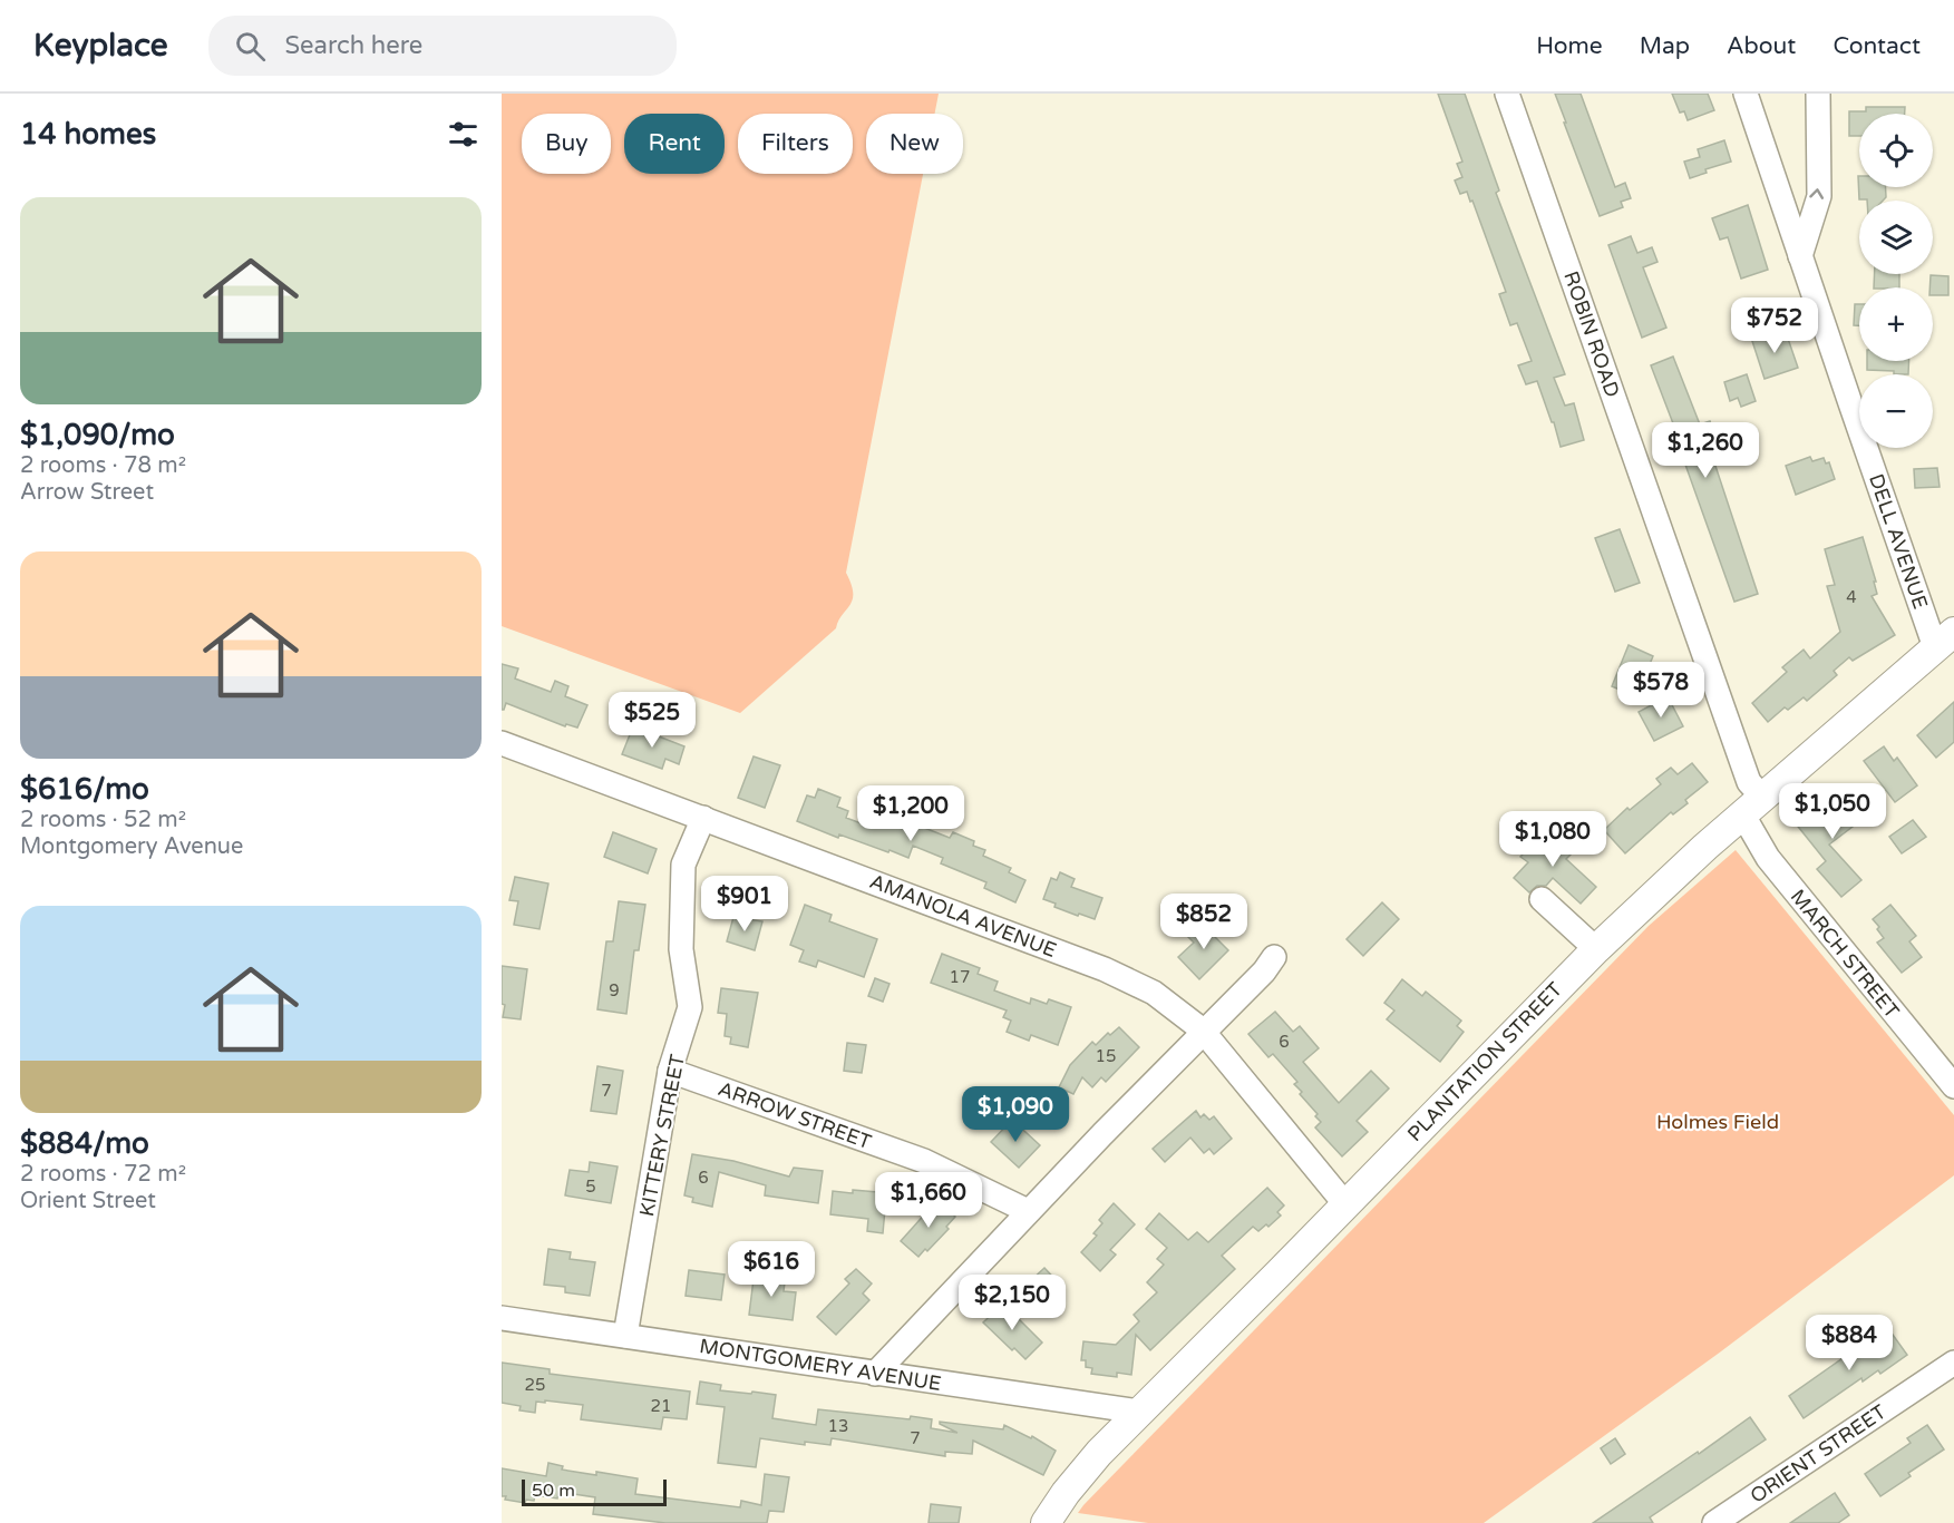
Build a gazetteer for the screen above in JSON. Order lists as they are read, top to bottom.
{
  "streets": {
    "street": [
      "ROBIN ROAD",
      "DELL AVENUE",
      "AMANOLA AVENUE",
      "MARCH STREET",
      "PLANTATION STREET",
      "ARROW STREET",
      "KITTERY STREET",
      "MONTGOMERY AVENUE",
      "ORIENT STREET"
    ]
  },
  "crossings": [
    ["ROBIN ROAD", "MARCH STREET"],
    ["ROBIN ROAD", "PLANTATION STREET"],
    ["DELL AVENUE", "PLANTATION STREET"],
    ["AMANOLA AVENUE", "PLANTATION STREET"],
    ["AMANOLA AVENUE", "KITTERY STREET"],
    ["MARCH STREET", "PLANTATION STREET"],
    ["PLANTATION STREET", "MONTGOMERY AVENUE"],
    ["ARROW STREET", "KITTERY STREET"],
    ["KITTERY STREET", "MONTGOMERY AVENUE"]
  ],
  "parks": ["Holmes Field"],
  "house_numbers": [
    "4",
    "17",
    "9",
    "6",
    "15",
    "7",
    "6",
    "5",
    "25",
    "21",
    "13",
    "7"
  ],
  "scale_bar": "50 m",
  "page": {
    "header": "Keyplace",
    "search": "Search here",
    "nav": [
      "Home",
      "Map",
      "About",
      "Contact"
    ],
    "heading": "14 homes",
    "map_buttons": ["+", "−"],
    "chip": [
      "Buy",
      "Rent",
      "Filters",
      "New"
    ],
    "list": [
      {
        "name": "$1,090/mo",
        "note": "2 rooms · 78 m² · Arrow Street"
      },
      {
        "name": "$616/mo",
        "note": "2 rooms · 52 m² · Montgomery Avenue"
      },
      {
        "name": "$884/mo",
        "note": "2 rooms · 72 m² · Orient Street"
      }
    ],
    "price": [
      "$752",
      "$1,260",
      "$578",
      "$525",
      "$1,050",
      "$1,200",
      "$1,080",
      "$901",
      "$852",
      "$1,090",
      "$1,660",
      "$616",
      "$2,150",
      "$884"
    ],
    "scale": "50 m"
  }
}
